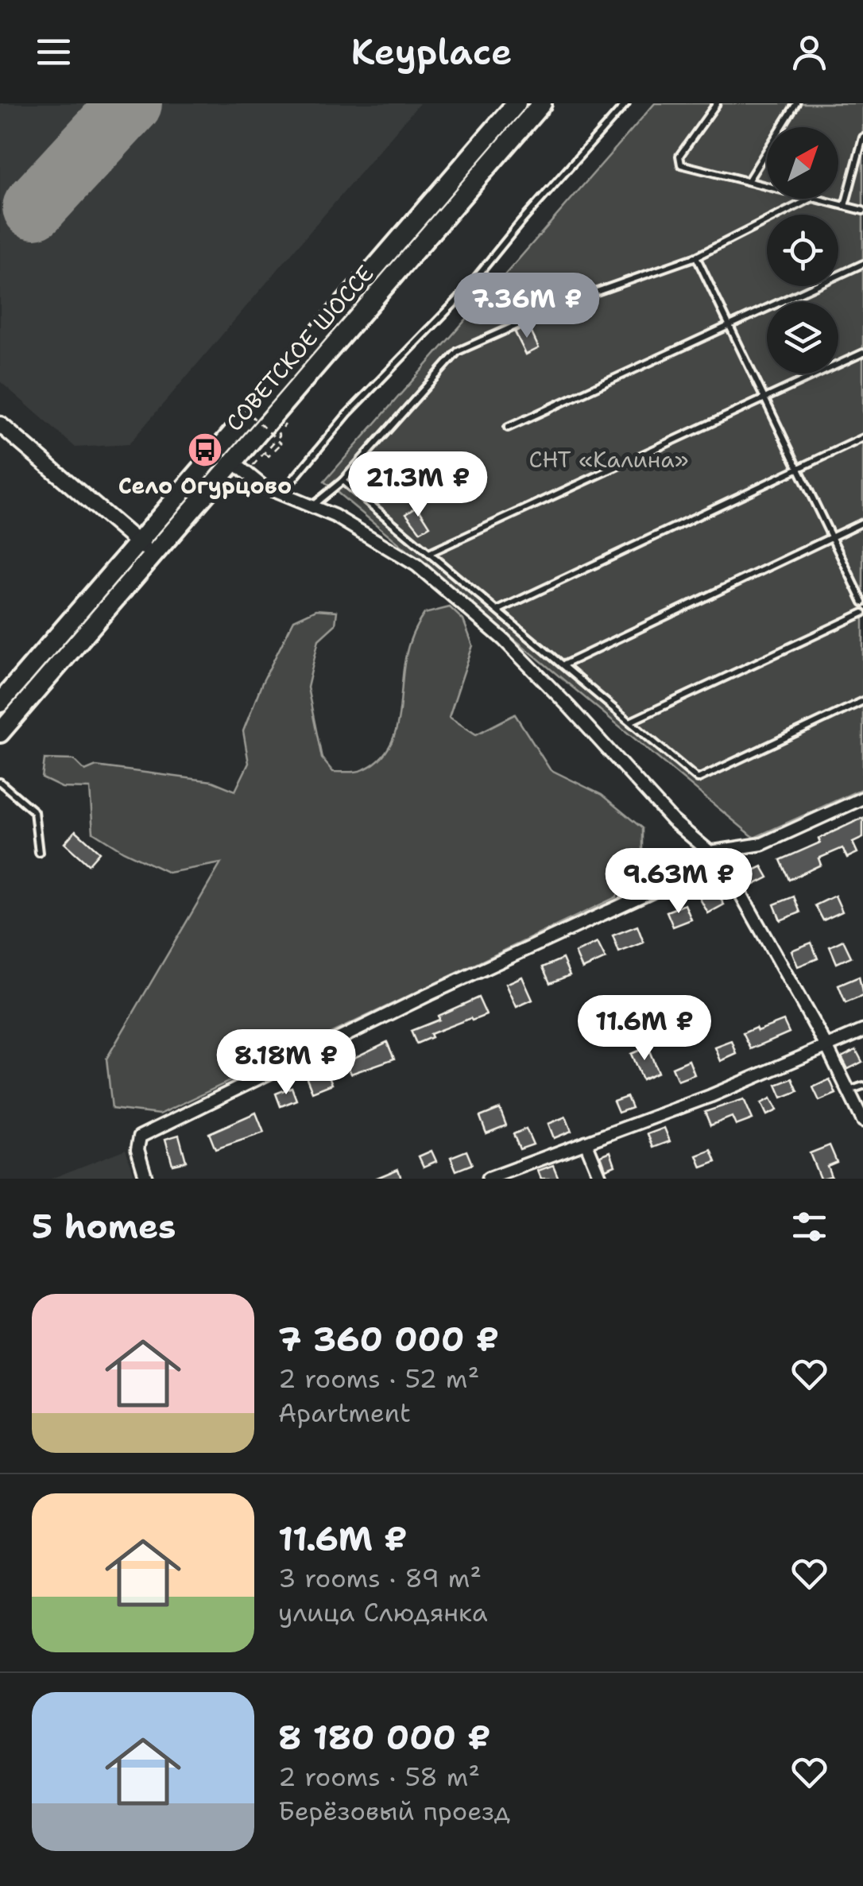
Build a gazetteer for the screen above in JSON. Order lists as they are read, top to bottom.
{
  "streets": {
    "highway": ["СОВЕТСКОЕ ШОССЕ"]
  },
  "parks": ["СНТ «Калина»"],
  "places": {
    "bus stop": ["Село Огурцово"]
  },
  "north": "top right",
  "page": {
    "header": "Keyplace",
    "price": [
      "7.36M ₽",
      "21.3M ₽",
      "9.63M ₽",
      "11.6M ₽",
      "8.18M ₽"
    ],
    "heading": "5 homes",
    "list": [
      {
        "name": "7 360 000 ₽",
        "note": "2 rooms · 52 m² · Apartment"
      },
      {
        "name": "11.6M ₽",
        "note": "3 rooms · 89 m² · улица Слюдянка"
      },
      {
        "name": "8 180 000 ₽",
        "note": "2 rooms · 58 m² · Берёзовый проезд"
      }
    ]
  }
}
